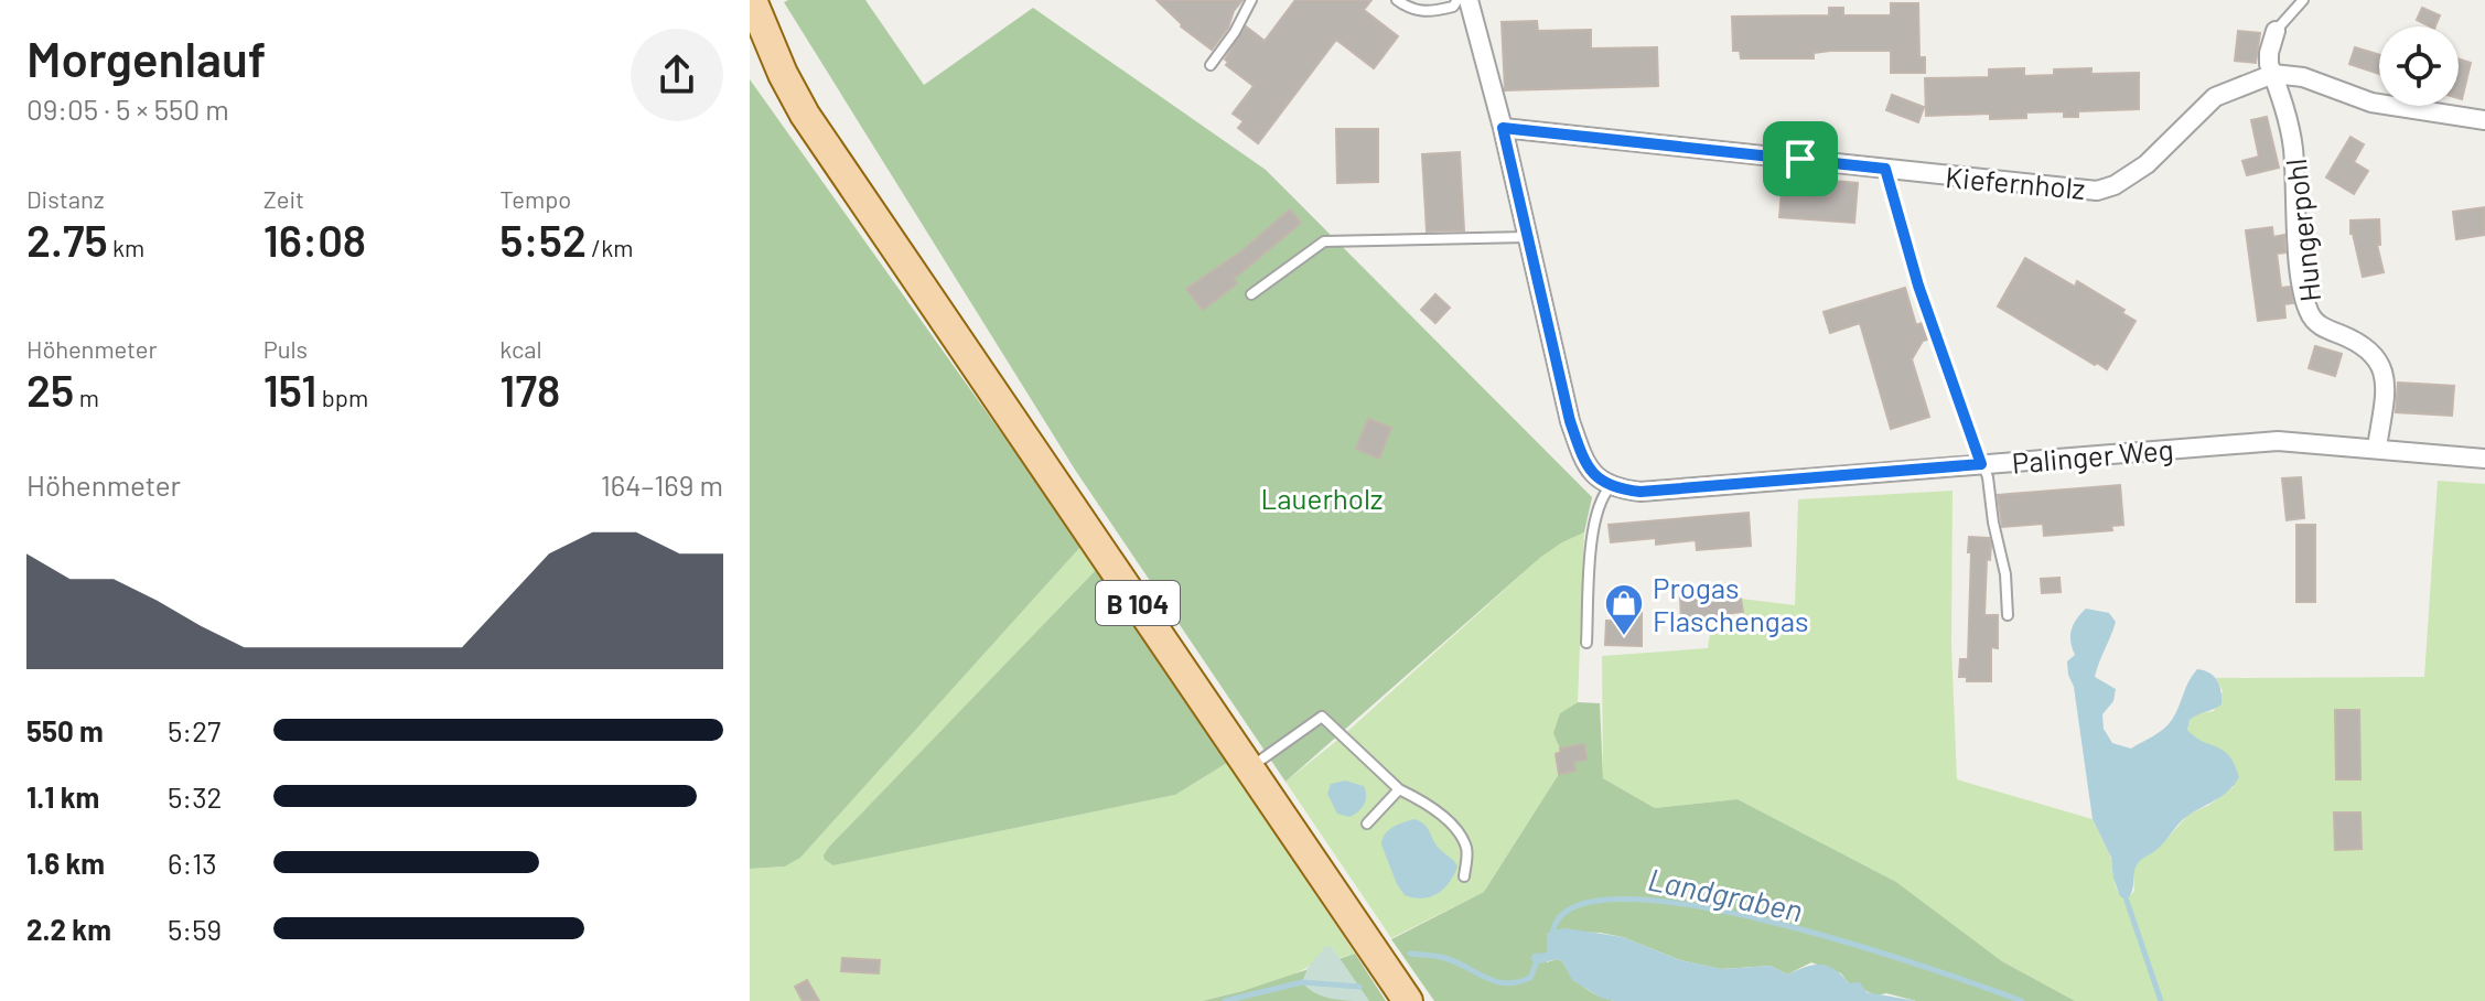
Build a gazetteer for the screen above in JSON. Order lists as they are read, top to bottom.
{
  "streets": {
    "main road": ["B 104"],
    "street": ["Kiefernholz", "Hungerpohl", "Palinger Weg"]
  },
  "crossings": [
    ["Kiefernholz", "Hungerpohl"],
    ["Hungerpohl", "Palinger Weg"]
  ],
  "water": ["Landgraben"],
  "parks": ["Lauerholz"],
  "places": {
    "shop": ["Progas Flaschengas"]
  },
  "page": {
    "heading": ["Morgenlauf", "09:05 · 5 × 550 m"],
    "stats": [
      ["Distanz", "2.75 km"],
      ["Zeit", "16:08"],
      ["Tempo", "5:52 /km"],
      ["Höhenmeter", "25 m"],
      ["Puls", "151 bpm"],
      ["kcal", "178"]
    ],
    "chart": ["Höhenmeter", "164–169 m"],
    "list": [
      {
        "name": "550 m",
        "note": "5:27"
      },
      {
        "name": "1.1 km",
        "note": "5:32"
      },
      {
        "name": "1.6 km",
        "note": "6:13"
      },
      {
        "name": "2.2 km",
        "note": "5:59"
      }
    ]
  }
}
